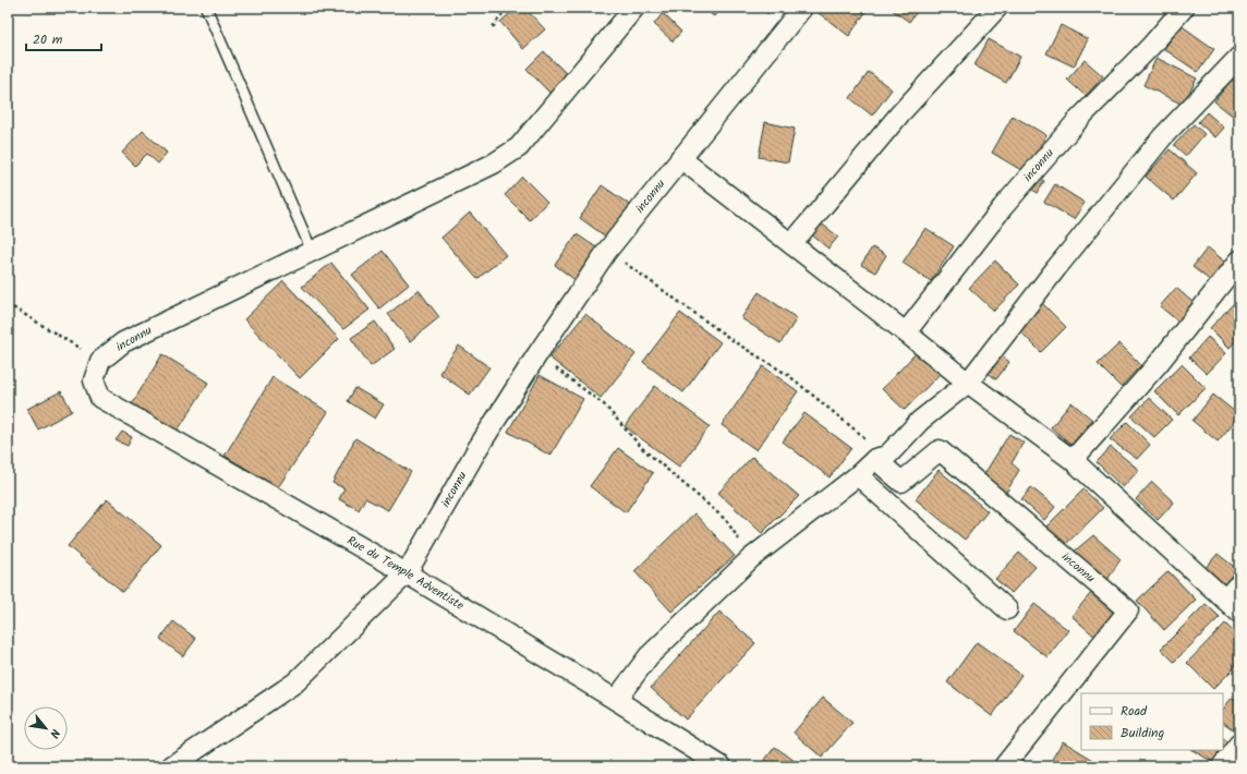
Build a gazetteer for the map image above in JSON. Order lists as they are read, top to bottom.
{
  "streets": {
    "street": ["inconnu", "Rue du Temple Adventiste"]
  },
  "crossings": [
    ["inconnu", "Rue du Temple Adventiste"]
  ],
  "legend": ["Road", "Building"],
  "scale_bar": "20 m",
  "north": "bottom right"
}
